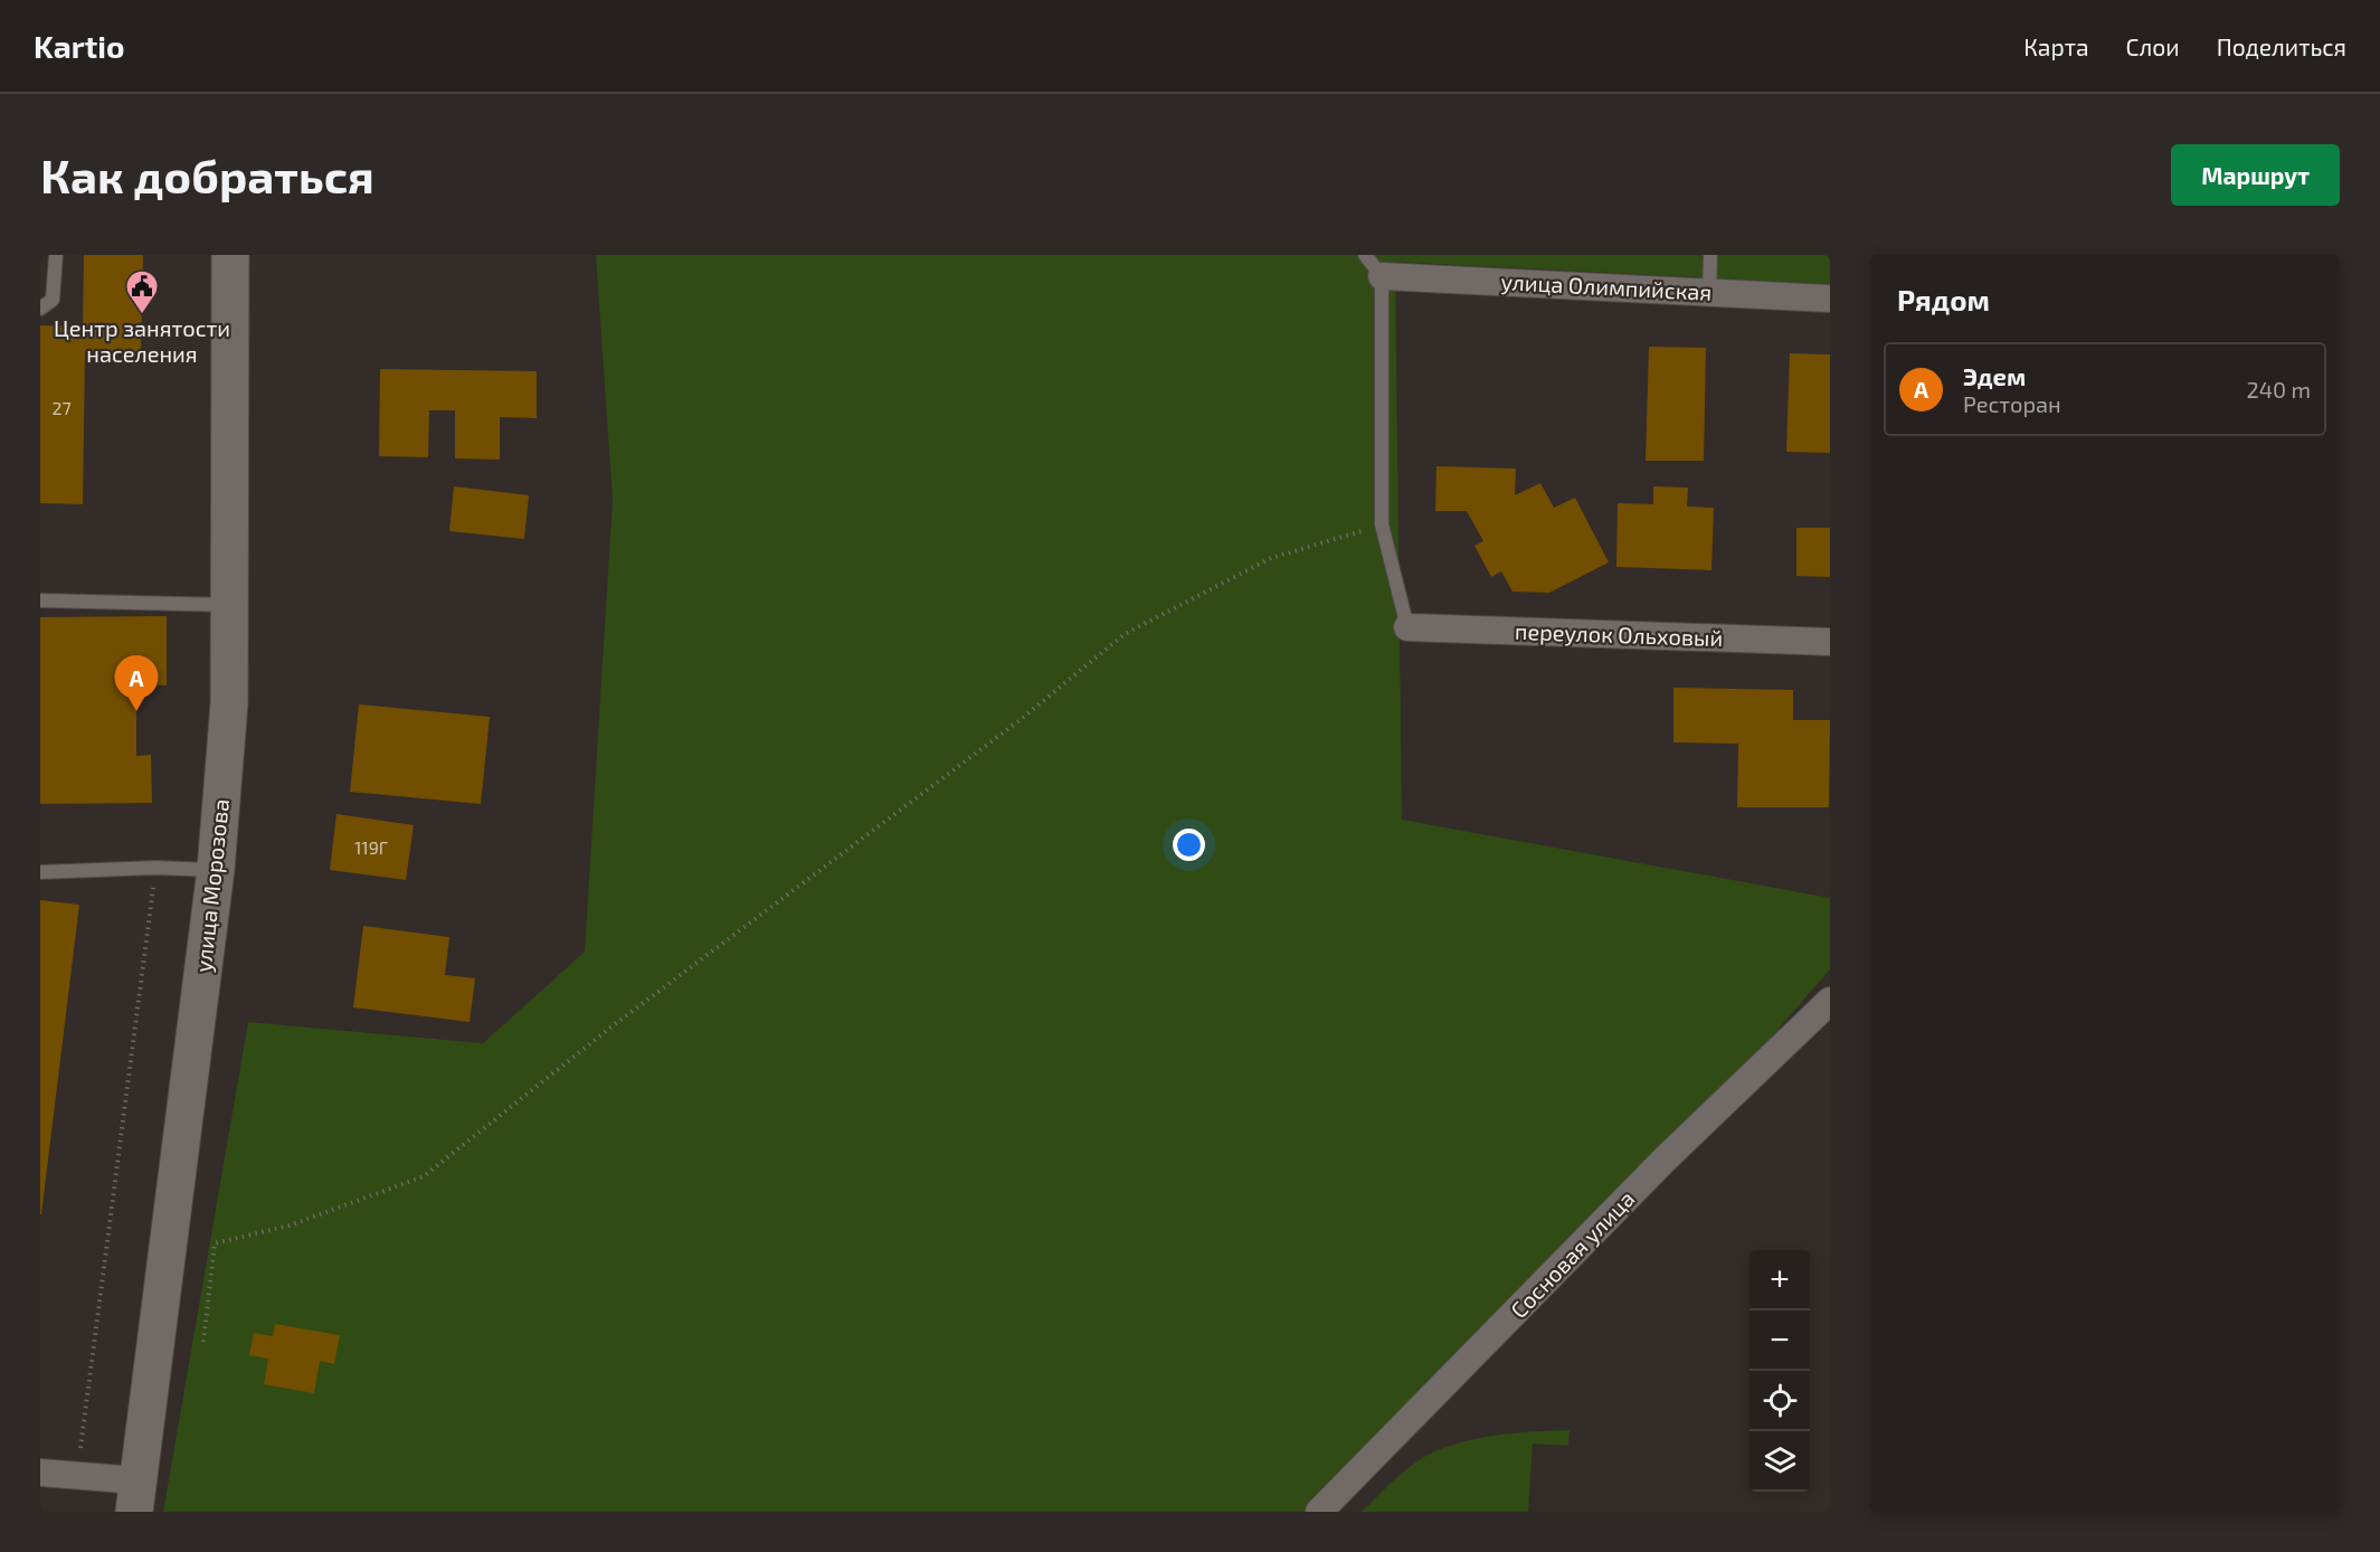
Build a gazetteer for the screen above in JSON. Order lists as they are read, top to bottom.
{
  "streets": {
    "street": [
      "улица Олимпийская",
      "переулок Ольховый",
      "улица Морозова",
      "Сосновая улица"
    ]
  },
  "places": {
    "public building": ["Центр занятости населения"]
  },
  "house_numbers": ["27", "119Г"],
  "page": {
    "header": "Kartio",
    "nav": ["Карта", "Слои", "Поделиться"],
    "buttons": "Маршрут",
    "title": "Как добраться",
    "heading": "Рядом",
    "list": [
      {
        "mark": "A",
        "name": "Эдем",
        "note": "Ресторан",
        "value": "240 m"
      }
    ],
    "pins": "A",
    "map_buttons": ["+", "−"]
  }
}
